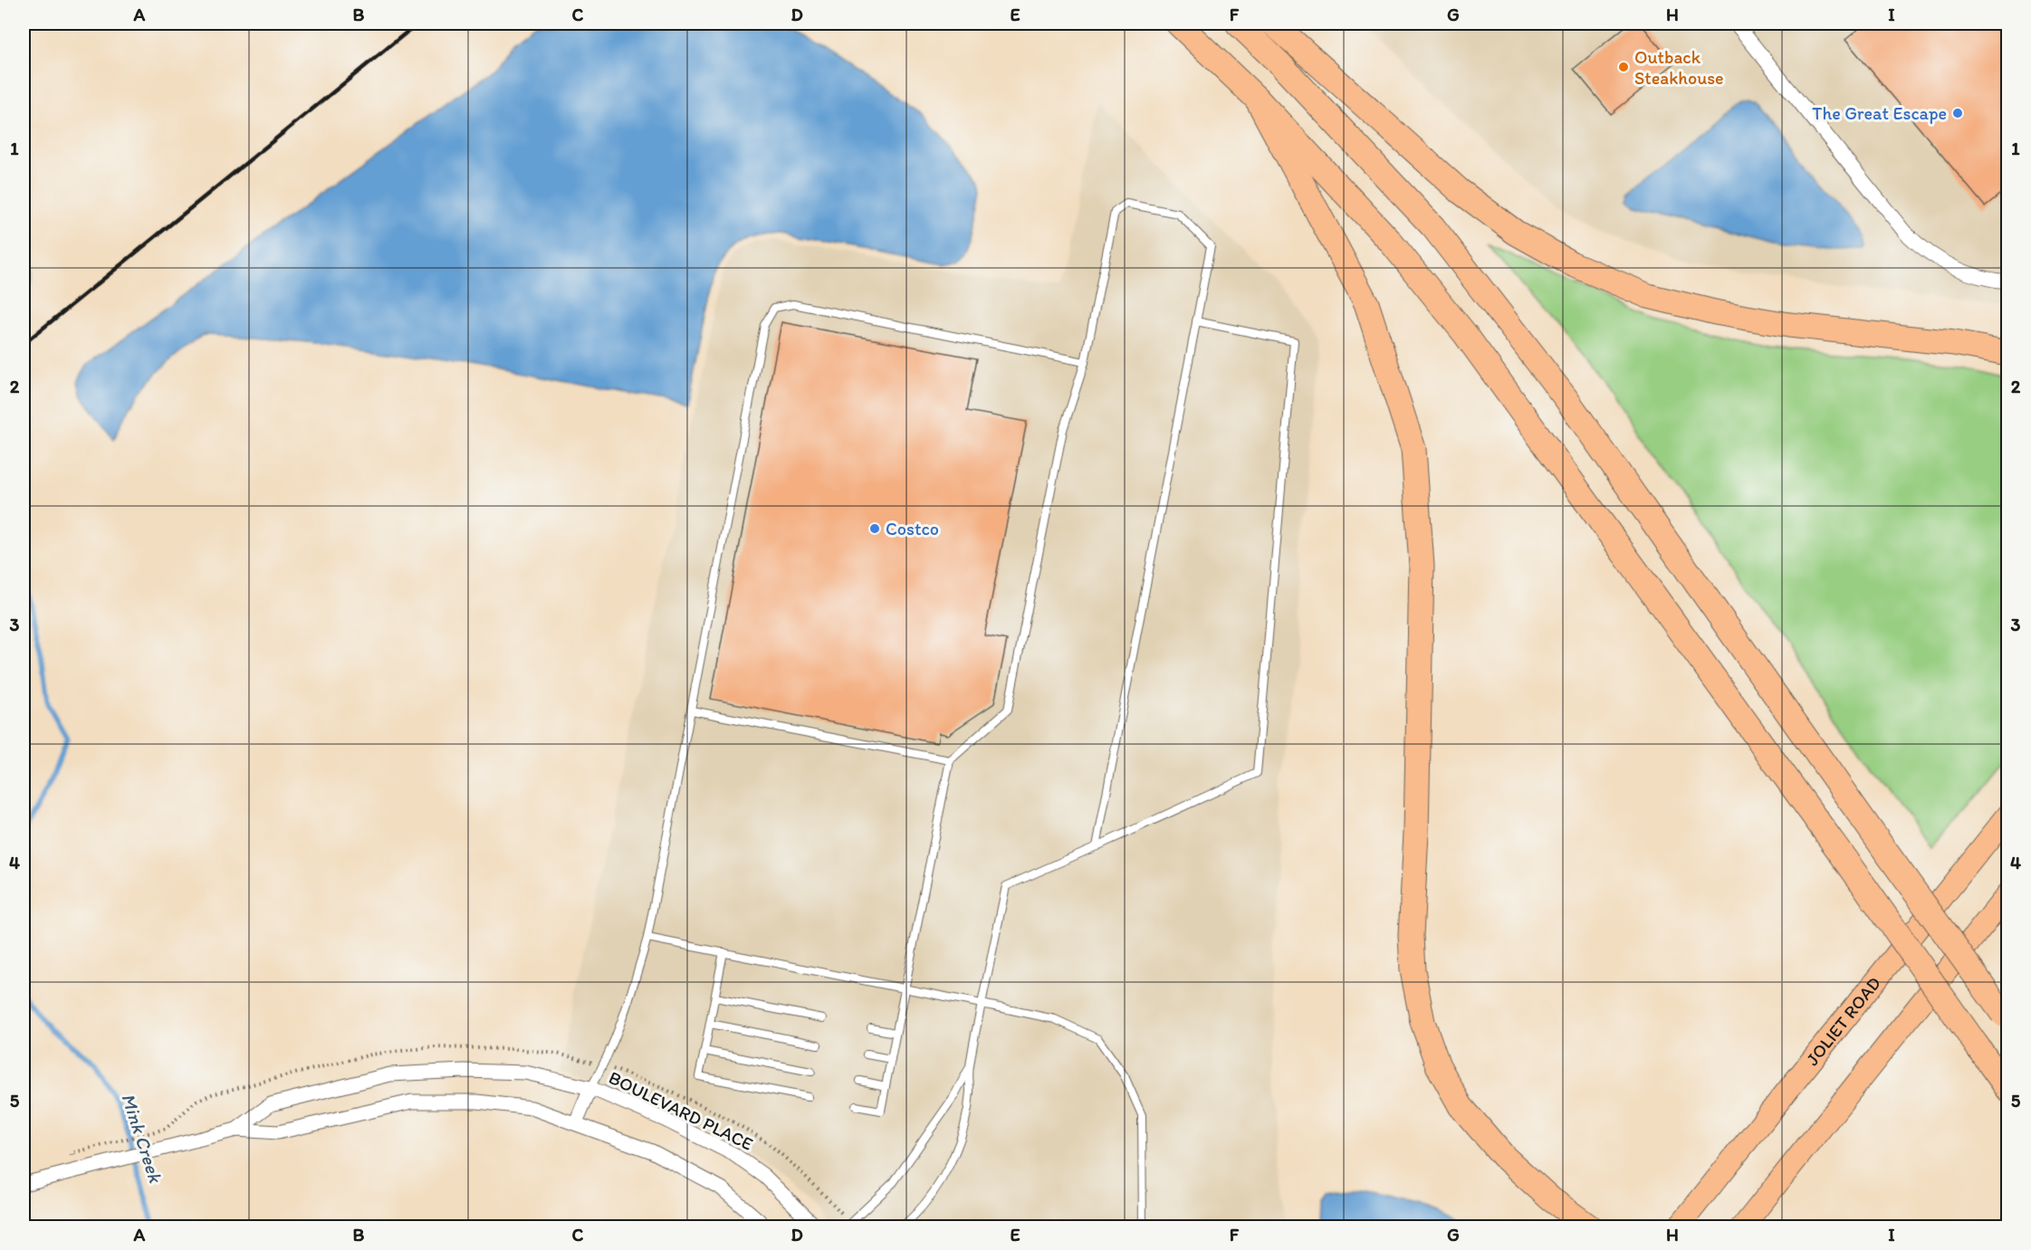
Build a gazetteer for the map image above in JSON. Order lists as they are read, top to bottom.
{
  "streets": {
    "main road": ["JOLIET ROAD"],
    "street": ["BOULEVARD PLACE"]
  },
  "water": ["Mink Creek"],
  "places": ["Outback Steakhouse", "The Great Escape", "Costco"],
  "grid": {
    "columns": [
      "A",
      "B",
      "C",
      "D",
      "E",
      "F",
      "G",
      "H",
      "I"
    ],
    "rows": [
      "1",
      "2",
      "3",
      "4",
      "5"
    ]
  }
}
